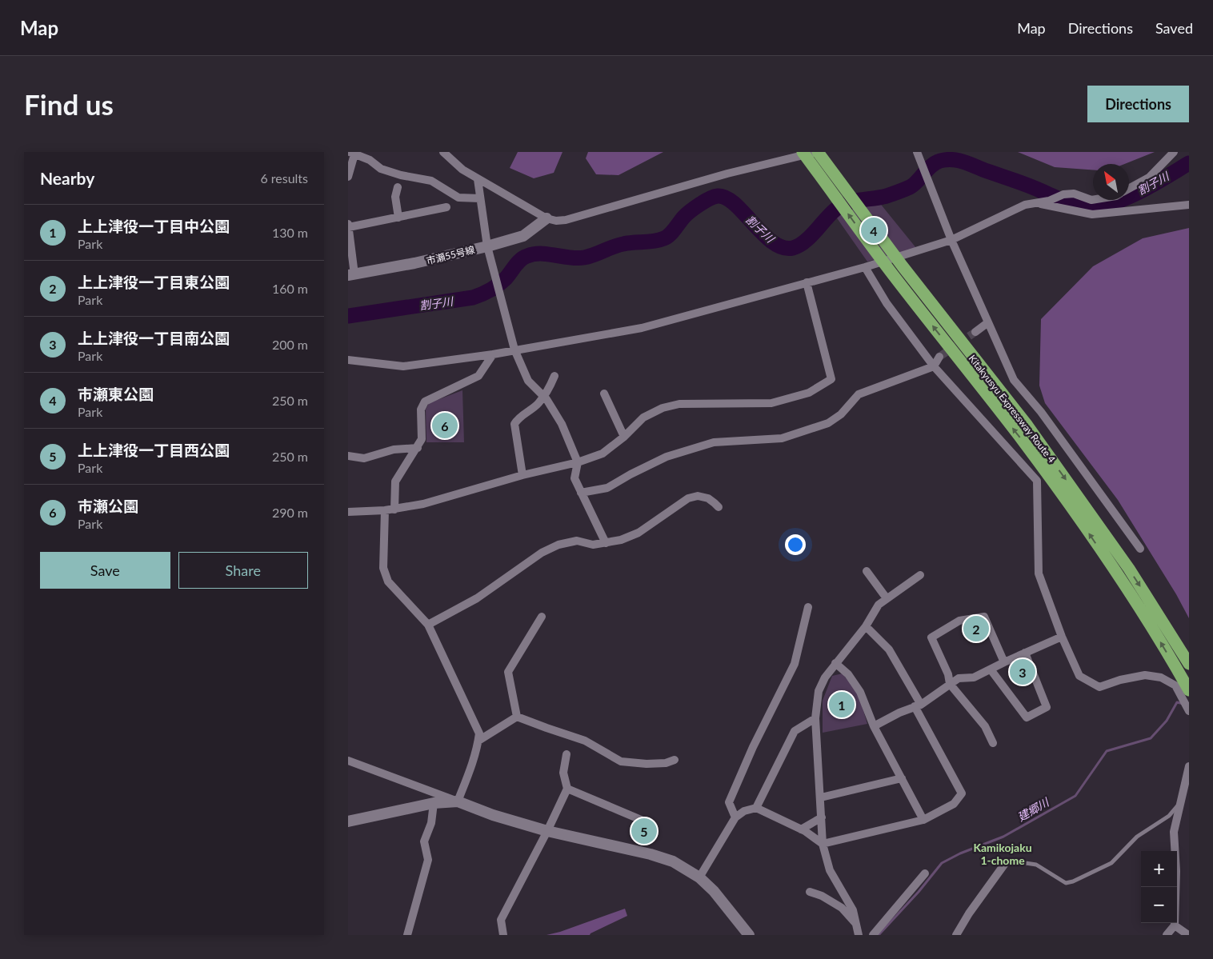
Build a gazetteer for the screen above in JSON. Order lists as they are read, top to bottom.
{
  "streets": {
    "highway": ["Kitakyusyu Expressway Route 4"],
    "street": ["市瀬55号線"]
  },
  "districts": ["Kamikojaku 1-chome"],
  "water": ["割子川", "建郷川"],
  "north": "top left",
  "page": {
    "header": "Map",
    "nav": ["Map", "Directions", "Saved"],
    "buttons": [
      "Directions",
      ["Save", "Share"]
    ],
    "title": "Find us",
    "heading": ["Nearby", "6 results"],
    "list": [
      {
        "mark": "1",
        "name": "上上津役一丁目中公園",
        "note": "Park",
        "value": "130 m"
      },
      {
        "mark": "2",
        "name": "上上津役一丁目東公園",
        "note": "Park",
        "value": "160 m"
      },
      {
        "mark": "3",
        "name": "上上津役一丁目南公園",
        "note": "Park",
        "value": "200 m"
      },
      {
        "mark": "4",
        "name": "市瀬東公園",
        "note": "Park",
        "value": "250 m"
      },
      {
        "mark": "5",
        "name": "上上津役一丁目西公園",
        "note": "Park",
        "value": "250 m"
      },
      {
        "mark": "6",
        "name": "市瀬公園",
        "note": "Park",
        "value": "290 m"
      }
    ],
    "pins": [
      "4",
      "6",
      "2",
      "3",
      "1",
      "5"
    ],
    "map_buttons": ["+", "−"]
  }
}
